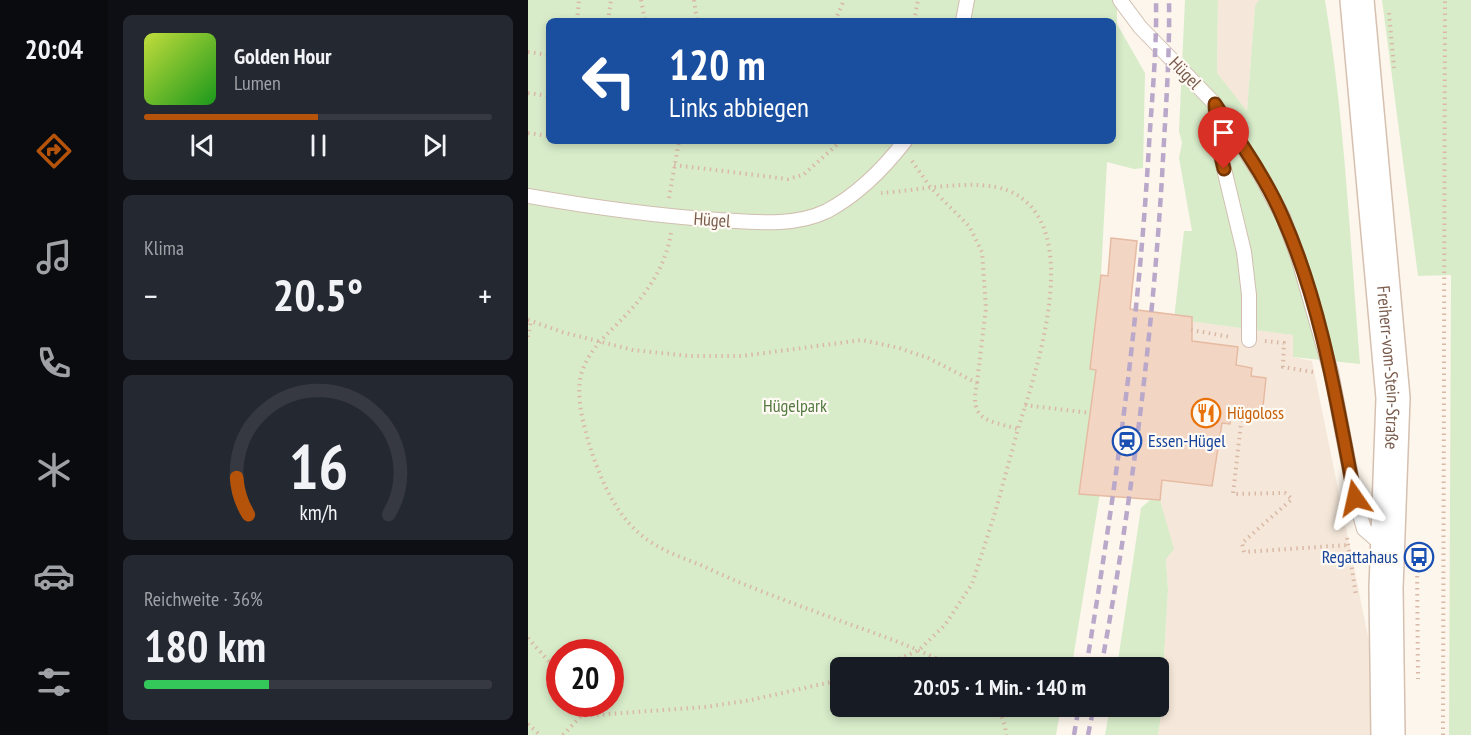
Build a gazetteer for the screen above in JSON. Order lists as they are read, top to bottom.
{
  "streets": {
    "main road": ["Freiherr-vom-Stein-Straße"],
    "lane": ["Hügel"]
  },
  "crossings": [
    ["Hügel", "Freiherr-vom-Stein-Straße"]
  ],
  "parks": ["Hügelpark"],
  "places": {
    "restaurant": ["Hügoloss"],
    "station": ["Essen-Hügel"],
    "bus stop": ["Regattahaus"]
  },
  "page": {
    "tabs": "20:04",
    "turn": ["120 m", "Links abbiegen"],
    "song": ["Golden Hour", "Lumen"],
    "tile": [
      "Klima",
      ["Reichweite · 36%", "180 km"]
    ],
    "heat": ["−", "20.5°", "+"],
    "limit": "20",
    "trip": "20:05 · 1 Min. · 140 m",
    "gauge": ["16", "km/h"]
  }
}
